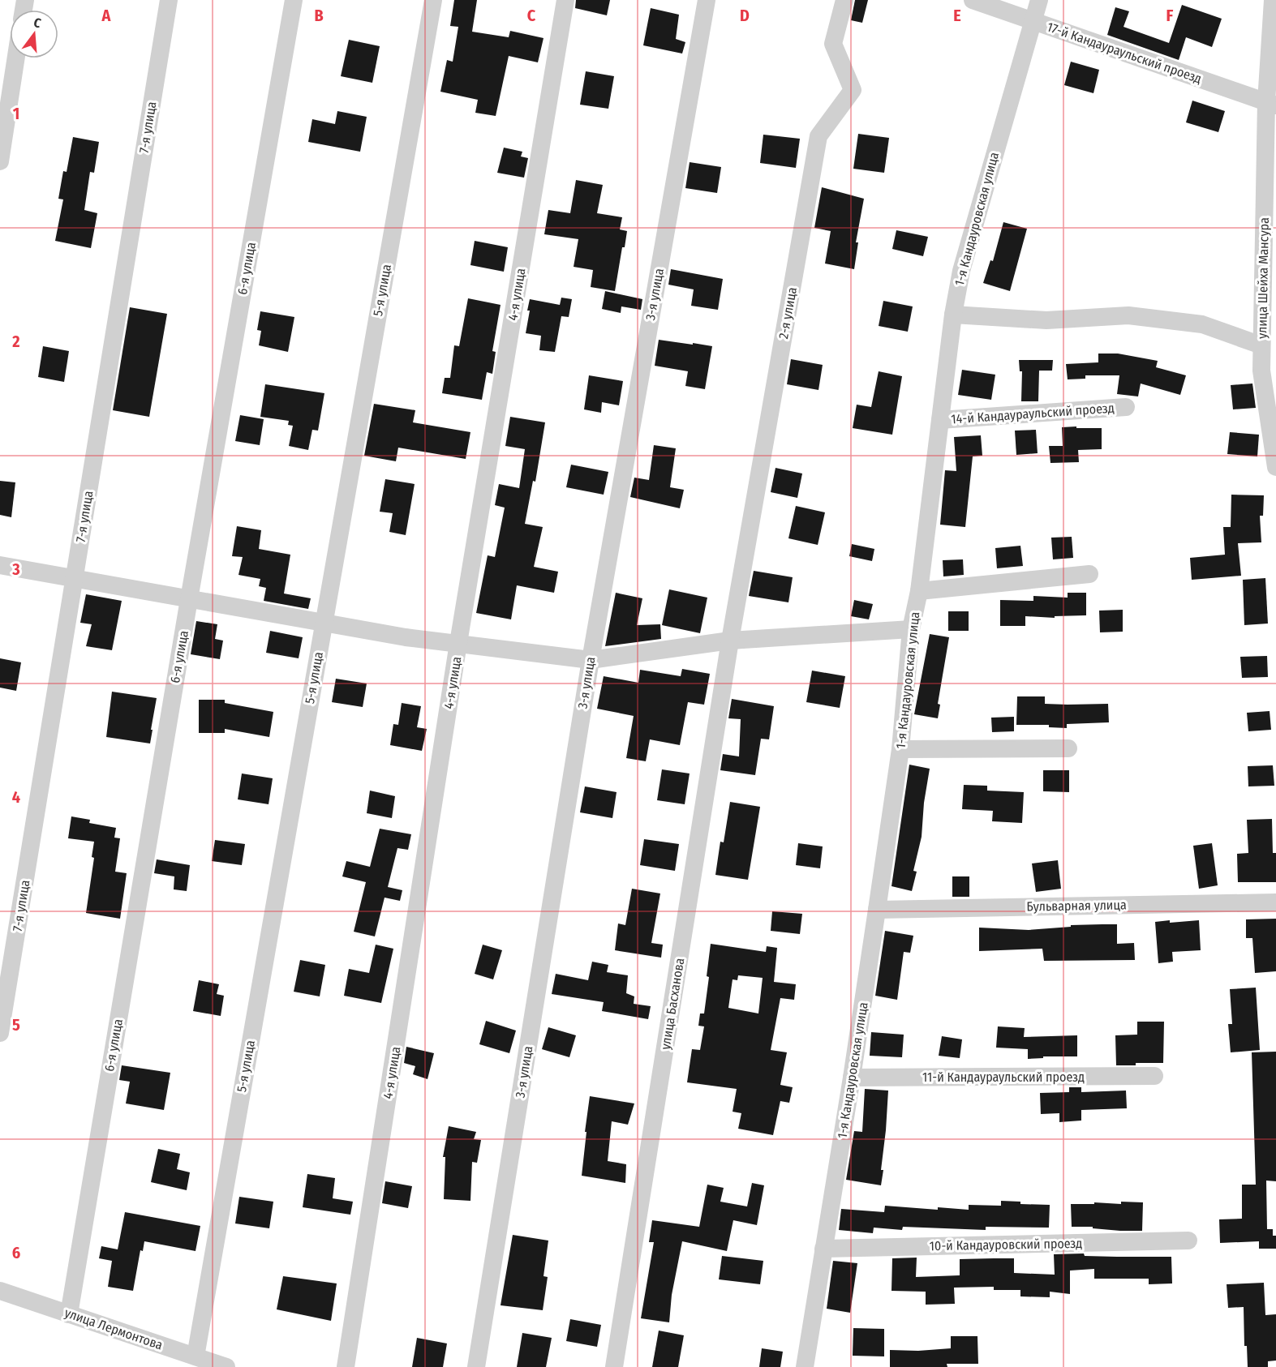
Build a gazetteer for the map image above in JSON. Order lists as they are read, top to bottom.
{
  "streets": {
    "street": [
      "17-й Кандаураульский проезд",
      "7-я улица",
      "1-я Кандауровская улица",
      "6-я улица",
      "улица Шейха Мансура",
      "5-я улица",
      "4-я улица",
      "3-я улица",
      "2-я улица",
      "14-й Кандаураульский проезд",
      "Бульварная улица",
      "улица Басханова",
      "11-й Кандаураульский проезд",
      "10-й Кандауровский проезд",
      "улица Лермонтова"
    ]
  },
  "crossings": [
    ["17-й Кандаураульский проезд", "1-я Кандауровская улица"],
    ["17-й Кандаураульский проезд", "улица Шейха Мансура"],
    ["1-я Кандауровская улица", "14-й Кандаураульский проезд"],
    ["1-я Кандауровская улица", "Бульварная улица"],
    ["1-я Кандауровская улица", "11-й Кандаураульский проезд"],
    ["1-я Кандауровская улица", "10-й Кандауровский проезд"],
    ["6-я улица", "улица Лермонтова"],
    ["5-я улица", "улица Лермонтова"],
    ["2-я улица", "улица Басханова"]
  ],
  "north": "top",
  "grid": {
    "columns": [
      "A",
      "B",
      "C",
      "D",
      "E",
      "F"
    ],
    "rows": [
      "1",
      "2",
      "3",
      "4",
      "5",
      "6"
    ]
  }
}
